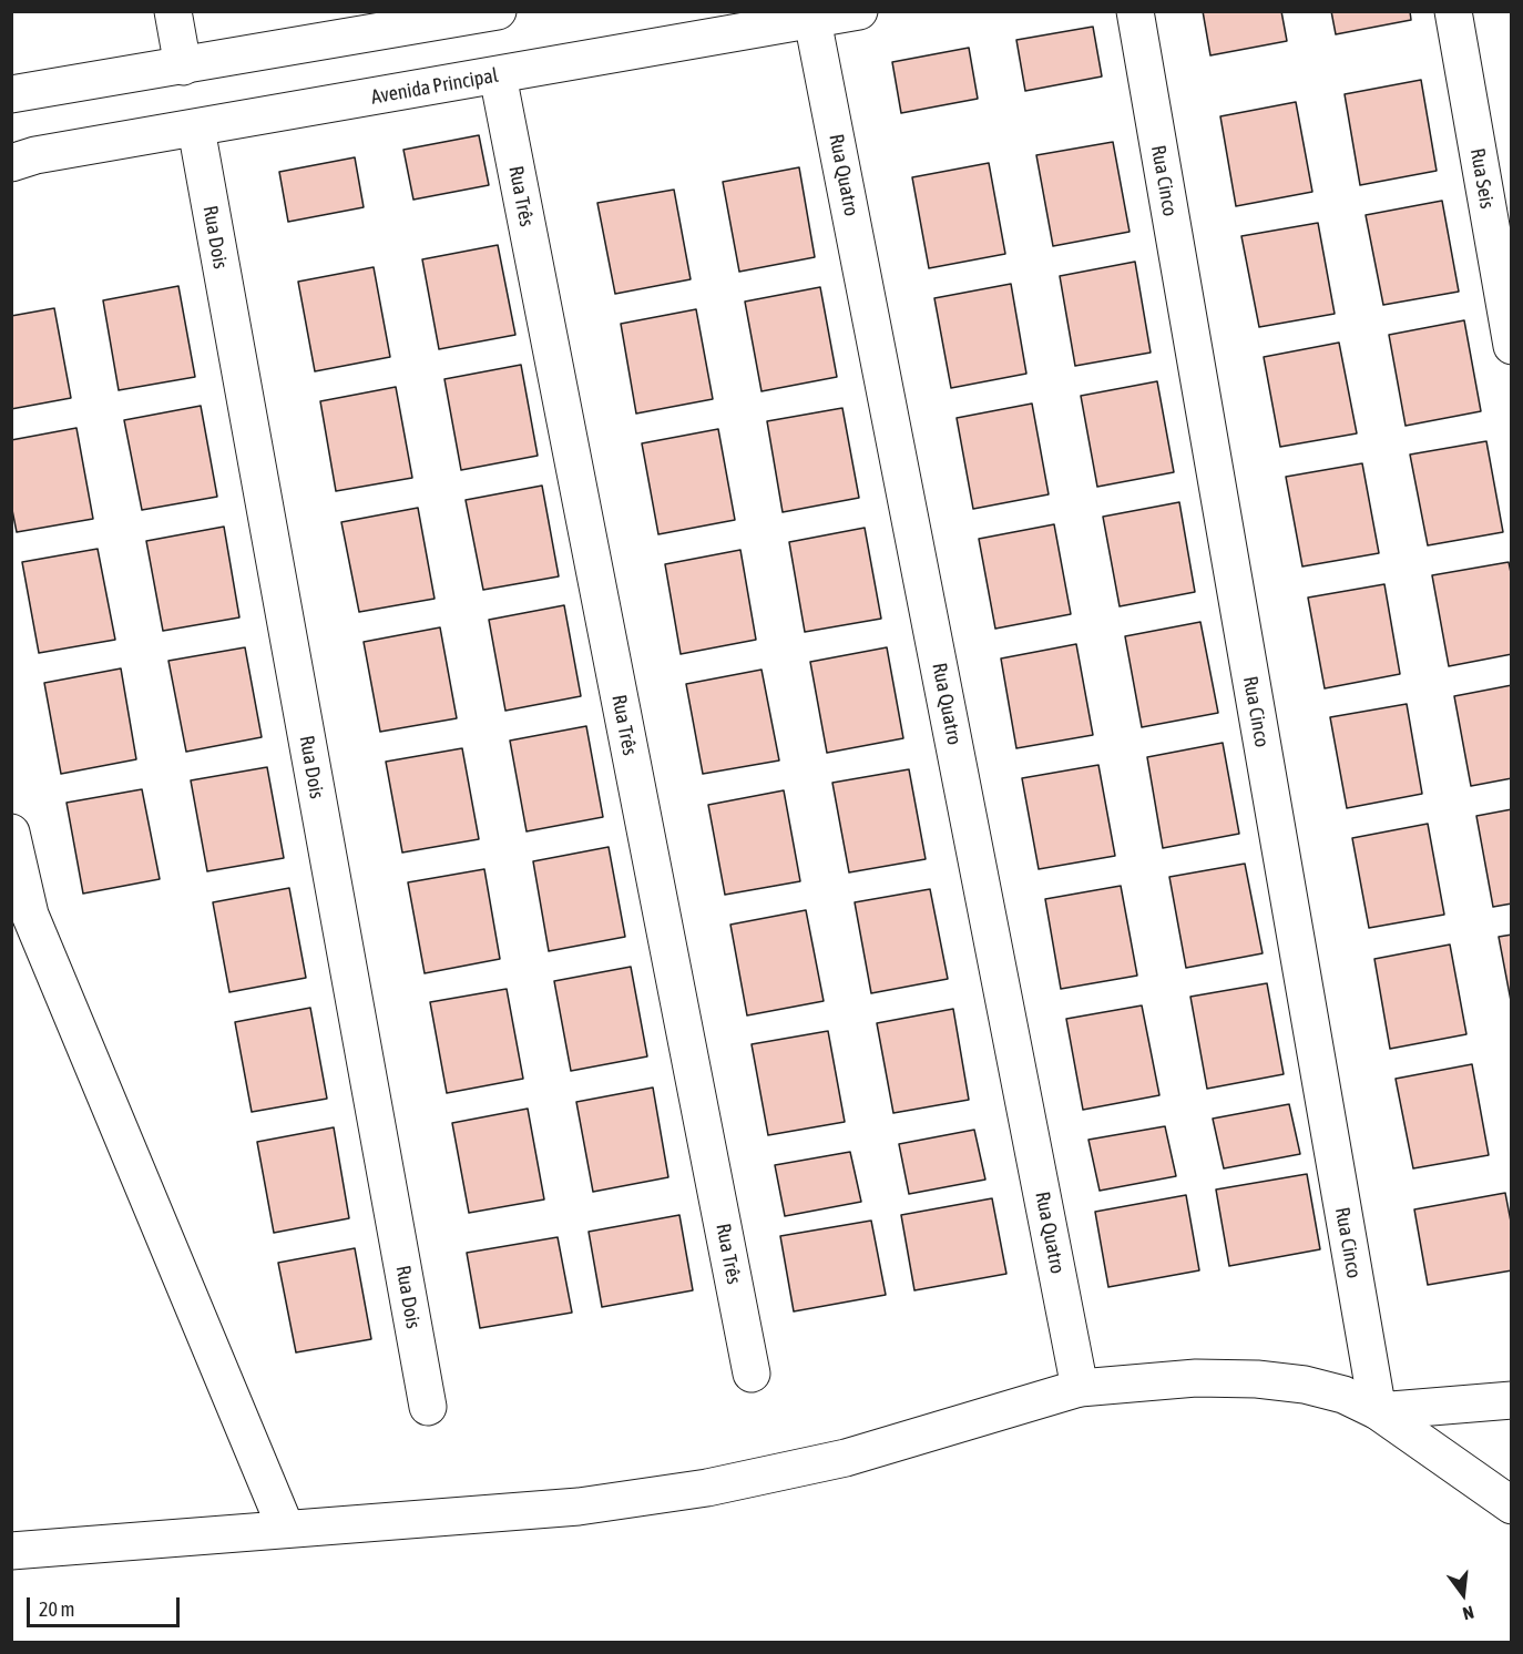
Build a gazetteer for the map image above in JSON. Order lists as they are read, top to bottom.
{
  "streets": {
    "street": [
      "Avenida Principal",
      "Rua Quatro",
      "Rua Seis",
      "Rua Cinco",
      "Rua Três",
      "Rua Dois"
    ]
  },
  "crossings": [
    ["Avenida Principal", "Rua Quatro"],
    ["Avenida Principal", "Rua Três"],
    ["Avenida Principal", "Rua Dois"]
  ],
  "scale_bar": "20 m",
  "north": "bottom"
}
